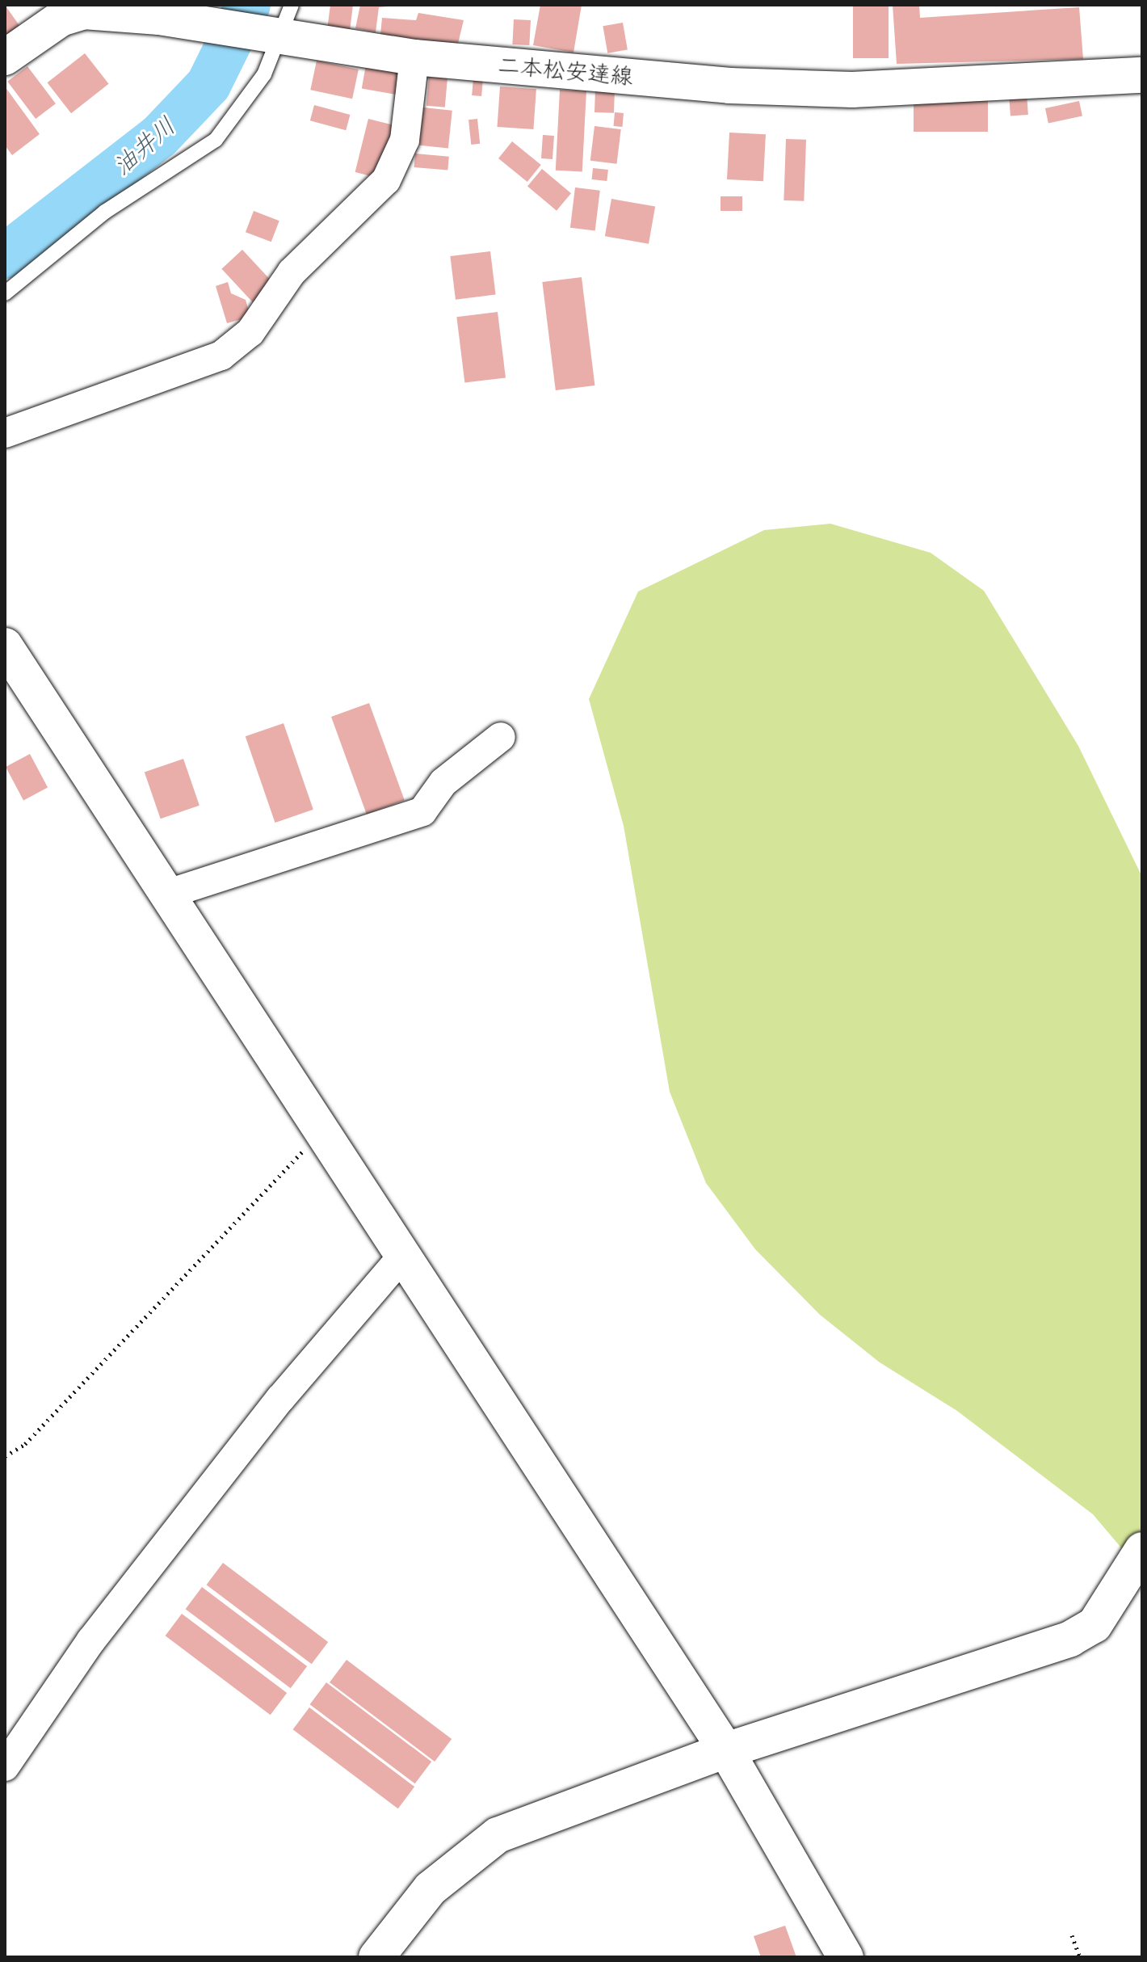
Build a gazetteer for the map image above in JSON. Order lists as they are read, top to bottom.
{
  "streets": {
    "street": ["二本松安達線"]
  },
  "water": ["油井川"]
}
